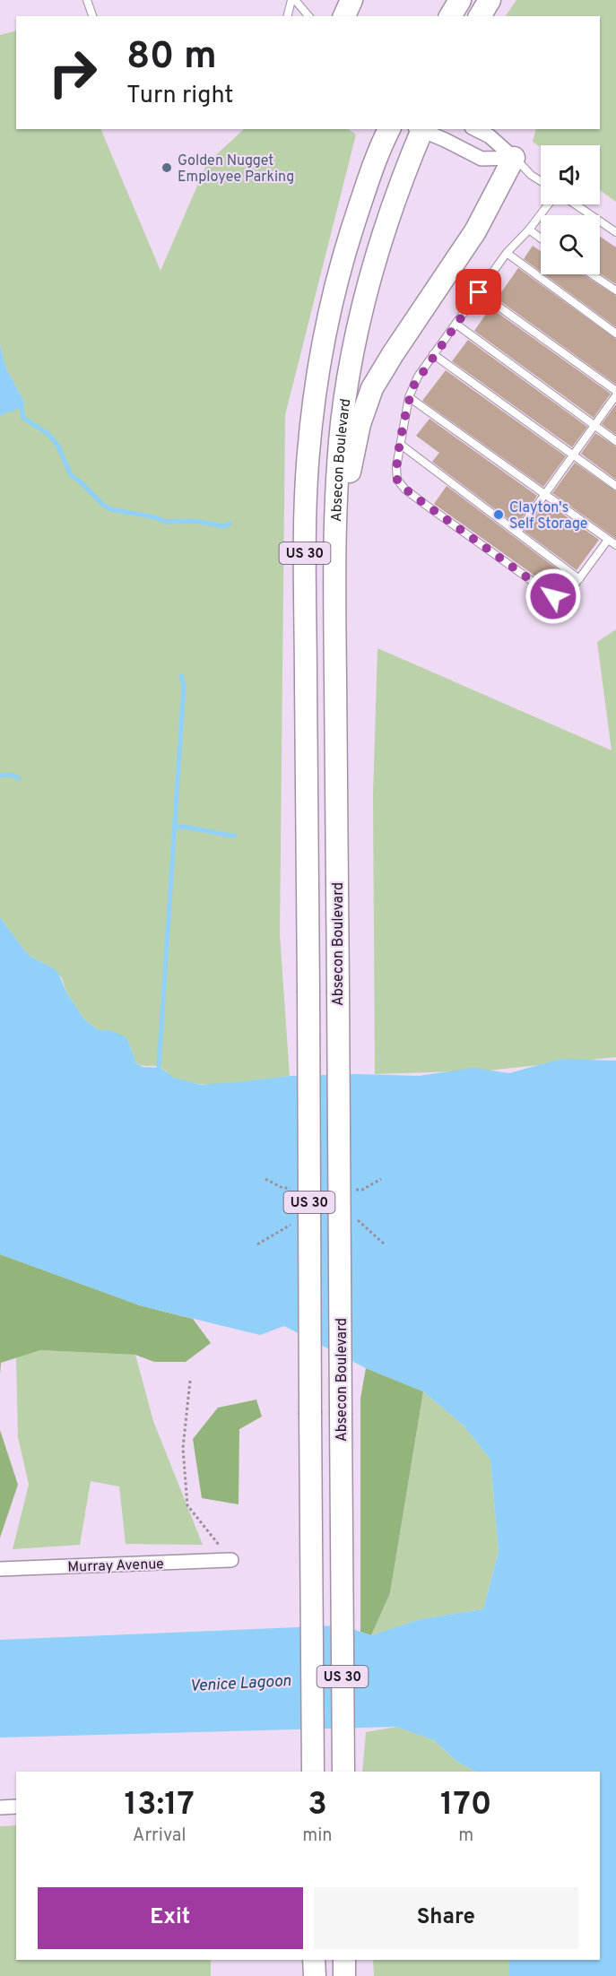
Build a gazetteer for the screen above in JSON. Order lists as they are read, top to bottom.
{
  "streets": {
    "highway": ["Absecon Boulevard", "US 30"],
    "street": ["Murray Avenue"]
  },
  "water": ["Venice Lagoon"],
  "places": ["Golden Nugget Employee Parking", "Clayton's Self Storage"],
  "page": {
    "turn": ["80 m", "Turn right"],
    "eta": [
      "13:17",
      "Arrival",
      "3",
      "min",
      "170",
      "m"
    ],
    "buttons": ["Exit", "Share"]
  }
}
